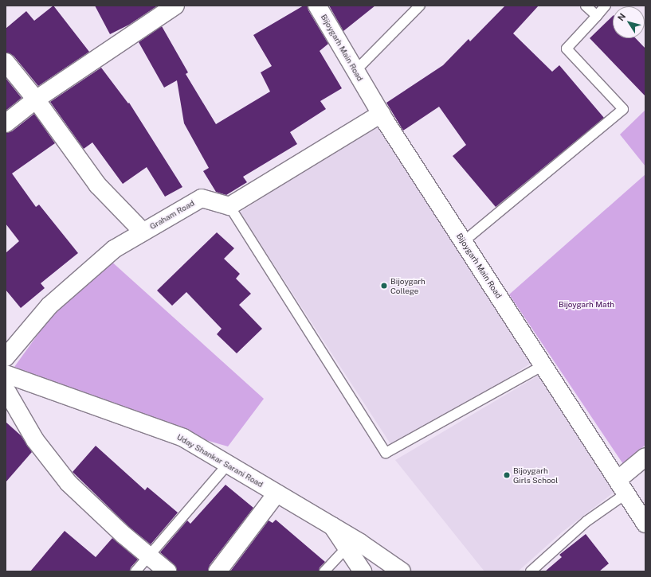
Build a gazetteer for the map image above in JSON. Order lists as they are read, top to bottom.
{
  "streets": {
    "street": ["Bijoygarh Main Road", "Graham Road", "Uday Shankar Sarani Road"]
  },
  "parks": ["Bijoygarh Math"],
  "places": ["Bijoygarh College", "Bijoygarh Girls School"],
  "north": "top left"
}
